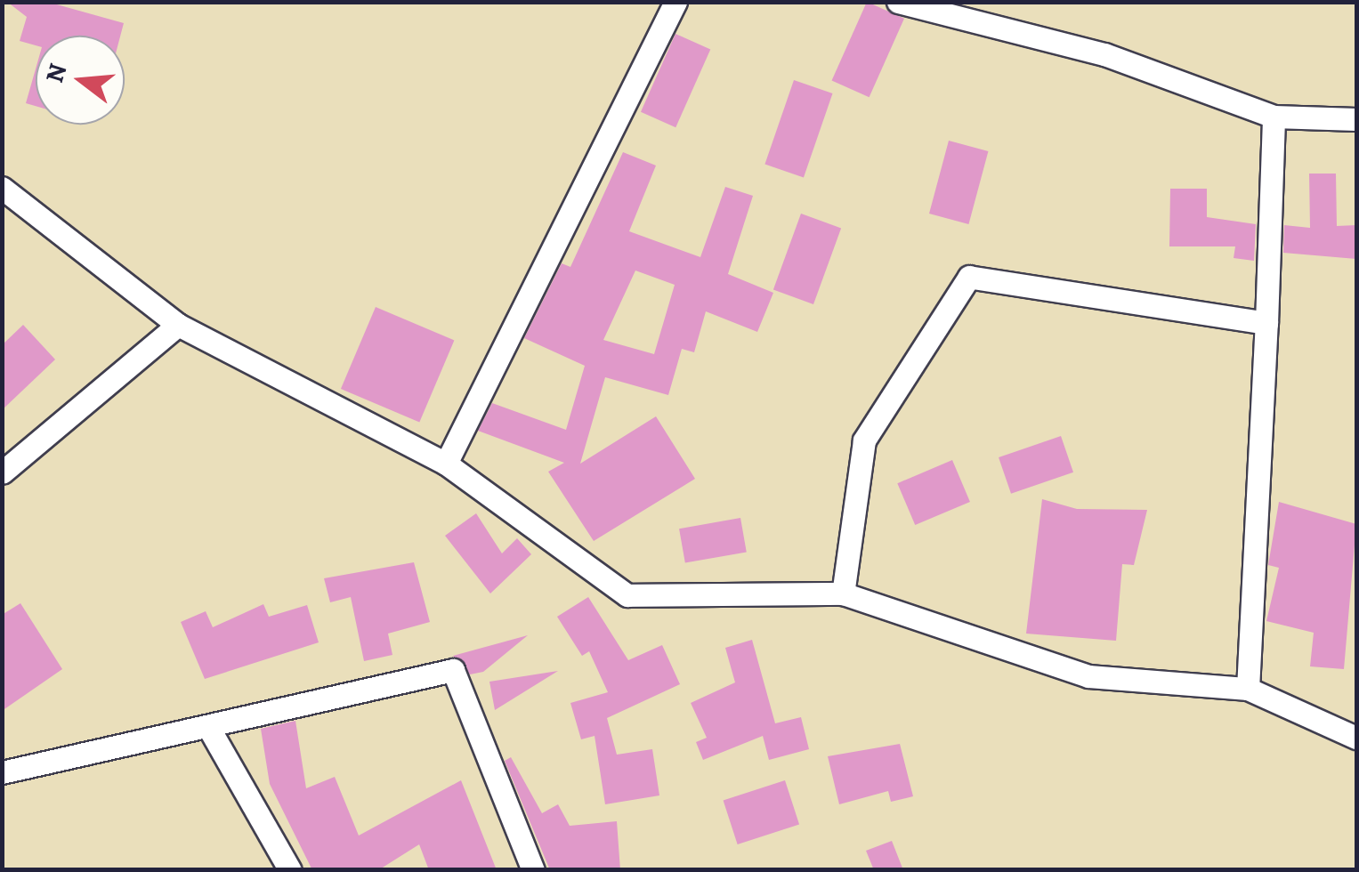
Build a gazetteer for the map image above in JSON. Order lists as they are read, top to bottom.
{
  "north": "left"
}
